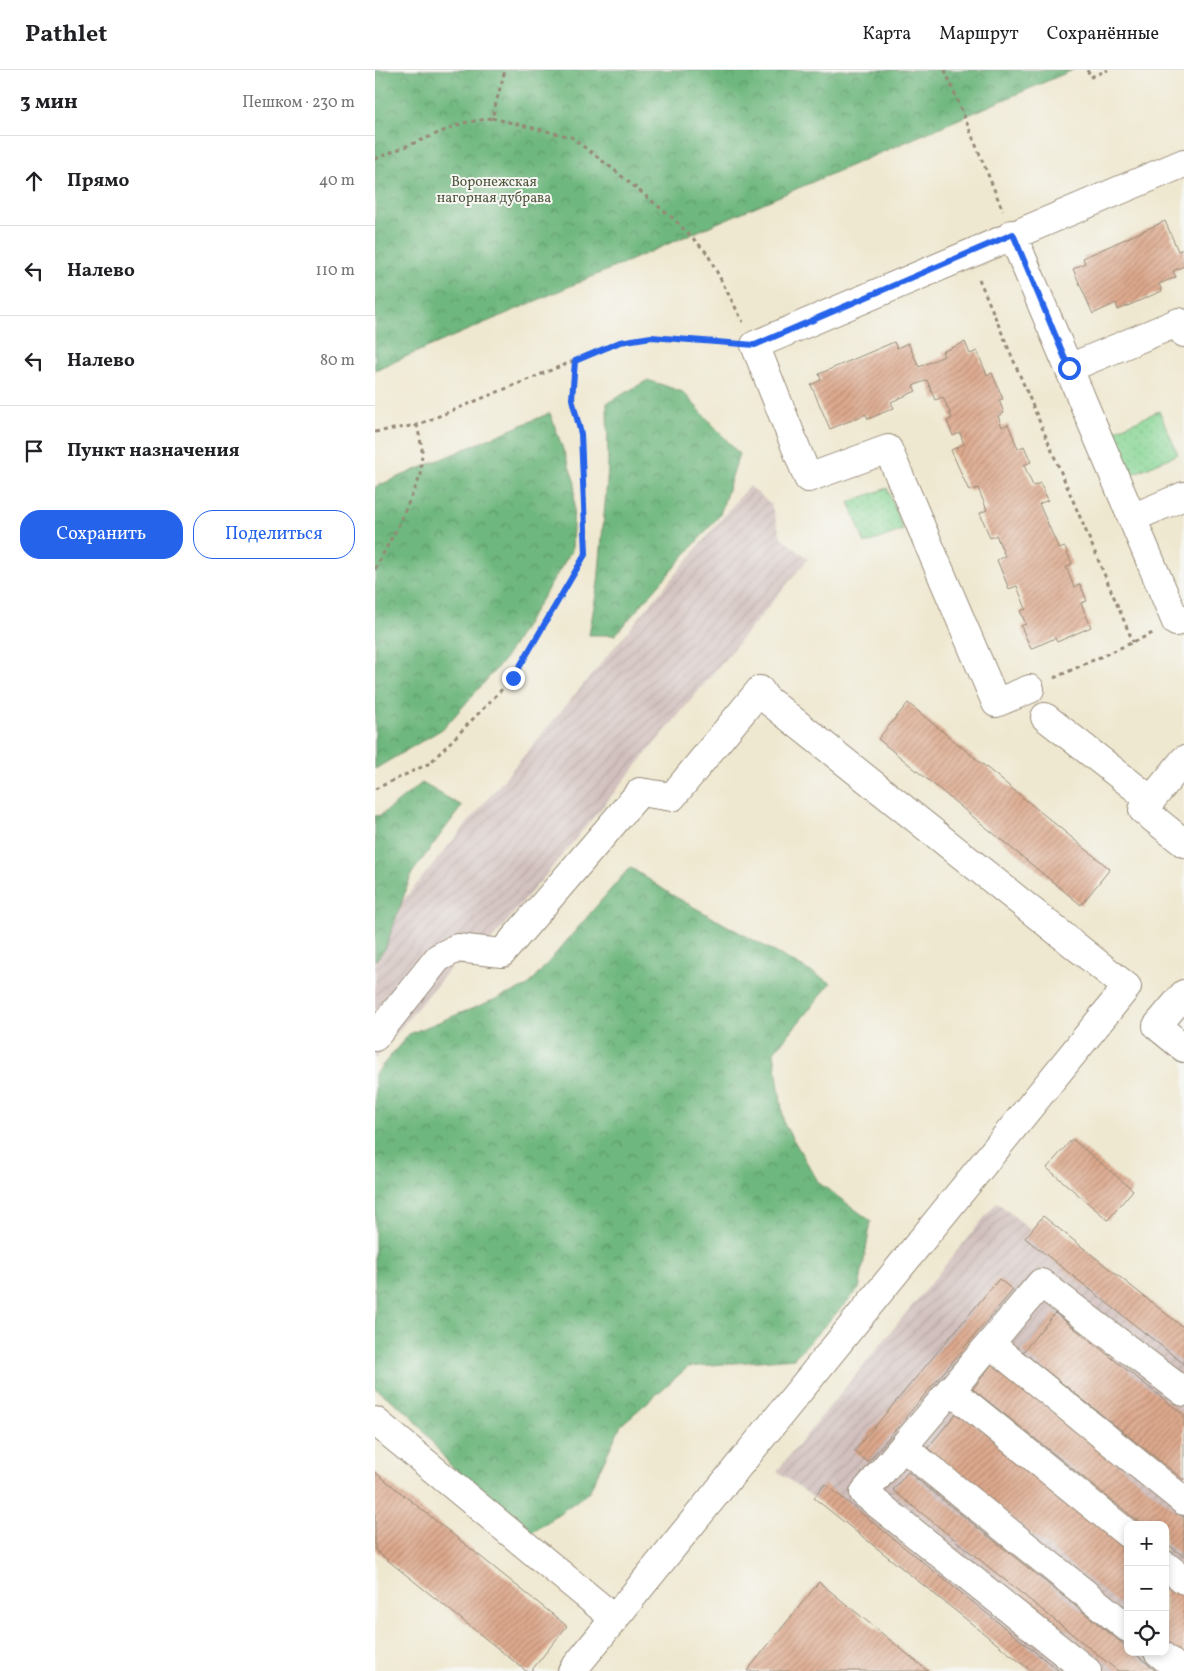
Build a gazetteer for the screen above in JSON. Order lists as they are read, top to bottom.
{
  "parks": ["Воронежская нагорная дубрава"],
  "page": {
    "header": "Pathlet",
    "nav": ["Карта", "Маршрут", "Сохранённые"],
    "heading": ["3 мин", "Пешком · 230 m"],
    "list": [
      ["Прямо", "40 m"],
      ["Налево", "110 m"],
      ["Налево", "80 m"],
      "Пункт назначения"
    ],
    "buttons": ["Сохранить", "Поделиться"],
    "map_buttons": ["+", "−"]
  }
}
